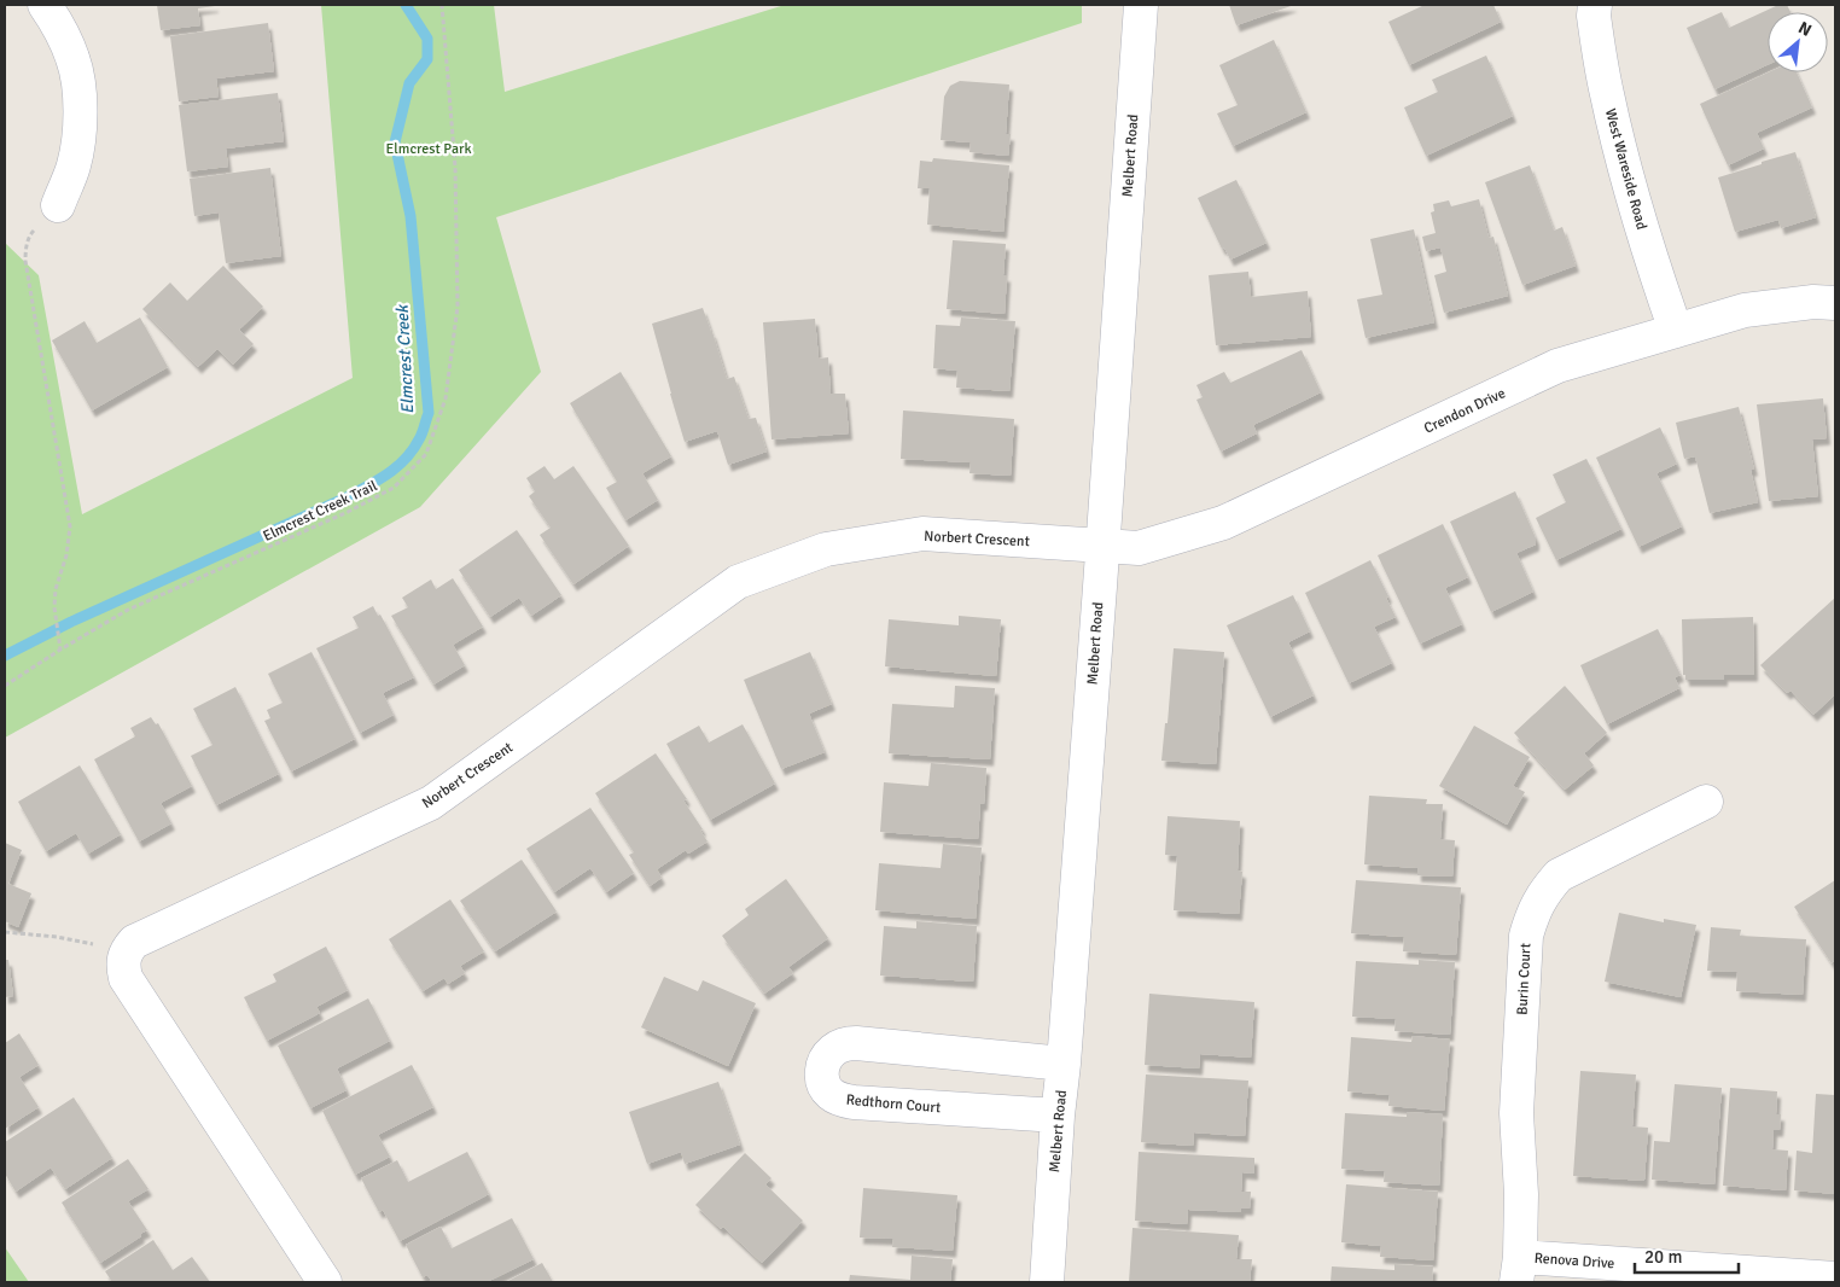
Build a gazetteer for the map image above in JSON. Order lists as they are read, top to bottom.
{
  "streets": {
    "street": [
      "Melbert Road",
      "West Wareside Road",
      "Crendon Drive",
      "Norbert Crescent",
      "Burin Court",
      "Redthorn Court",
      "Renova Drive"
    ],
    "path": ["Elmcrest Creek Trail"]
  },
  "crossings": [
    ["Melbert Road", "Crendon Drive"],
    ["Melbert Road", "Norbert Crescent"],
    ["Melbert Road", "Redthorn Court"],
    ["West Wareside Road", "Crendon Drive"],
    ["Crendon Drive", "Norbert Crescent"],
    ["Burin Court", "Renova Drive"]
  ],
  "water": ["Elmcrest Creek"],
  "parks": ["Elmcrest Park"],
  "scale_bar": "20 m",
  "north": "top right"
}
